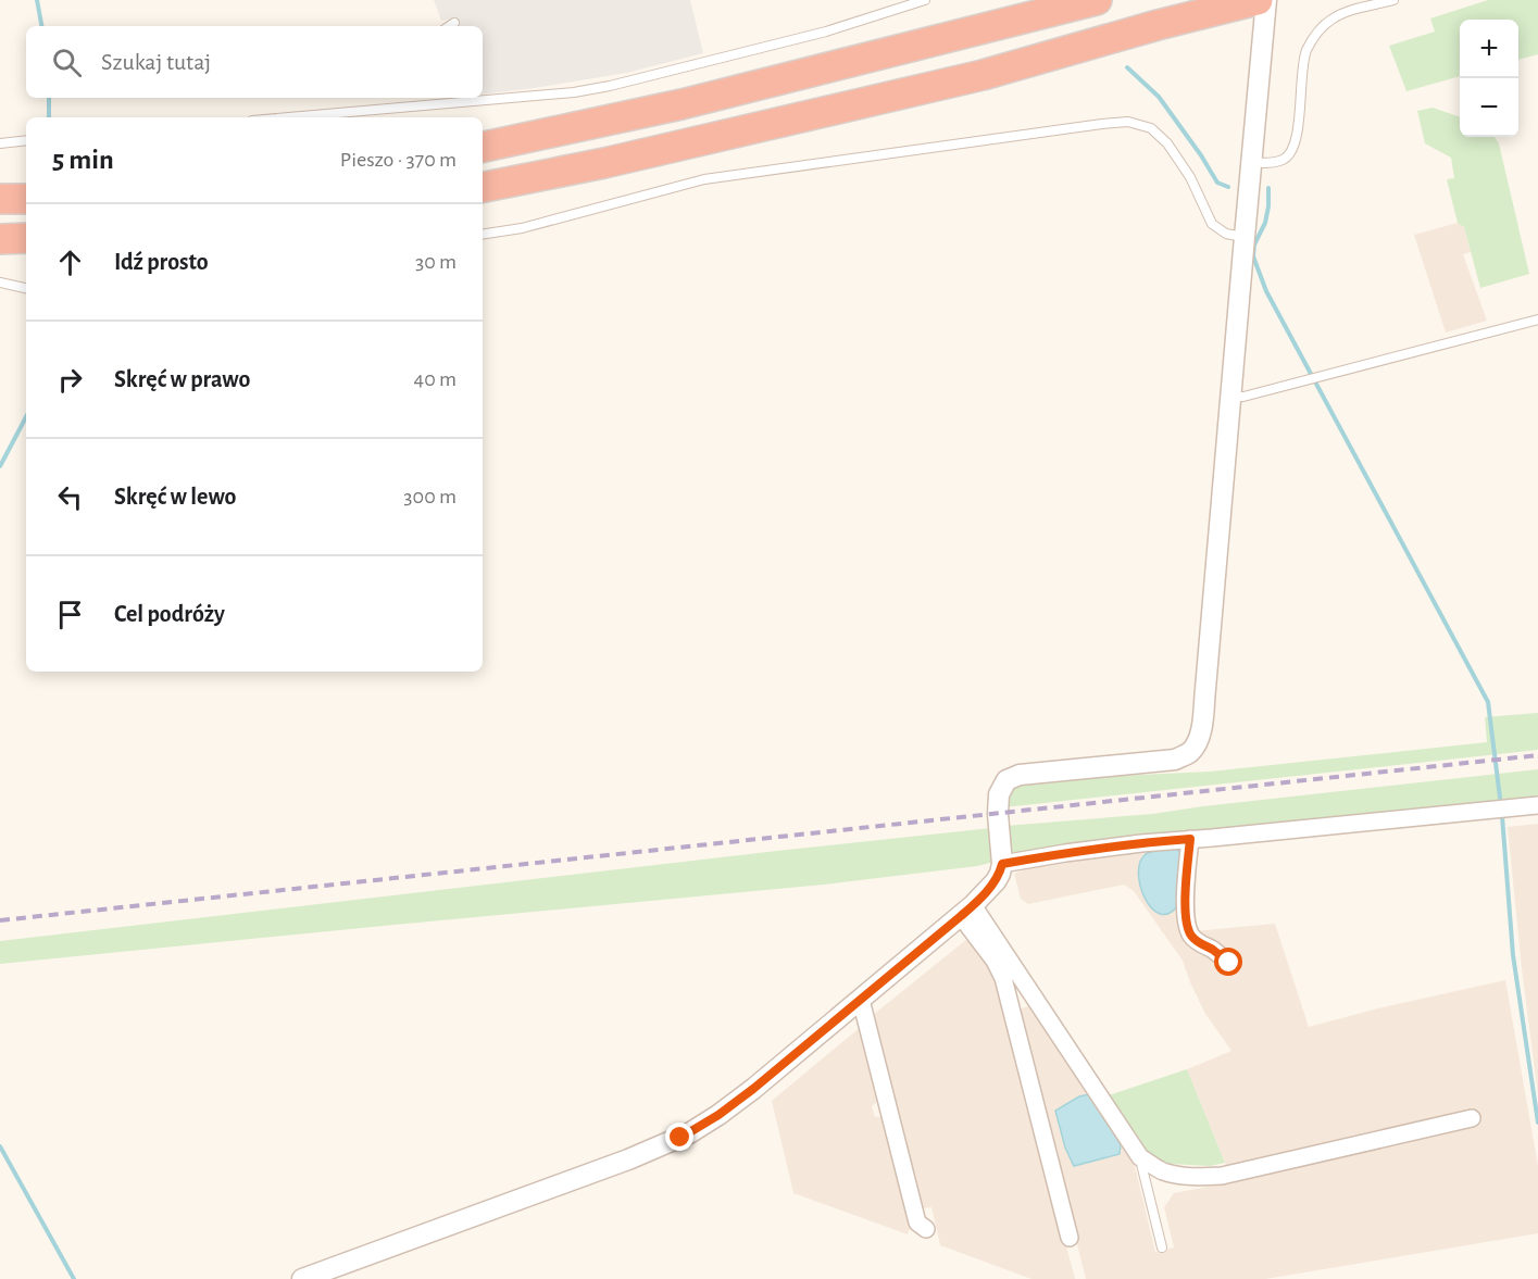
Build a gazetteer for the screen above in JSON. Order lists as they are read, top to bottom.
{
  "page": {
    "map_buttons": ["+", "−"],
    "search": "Szukaj tutaj",
    "heading": ["5 min", "Pieszo · 370 m"],
    "list": [
      ["Idź prosto", "30 m"],
      ["Skręć w prawo", "40 m"],
      ["Skręć w lewo", "300 m"],
      "Cel podróży"
    ]
  }
}
